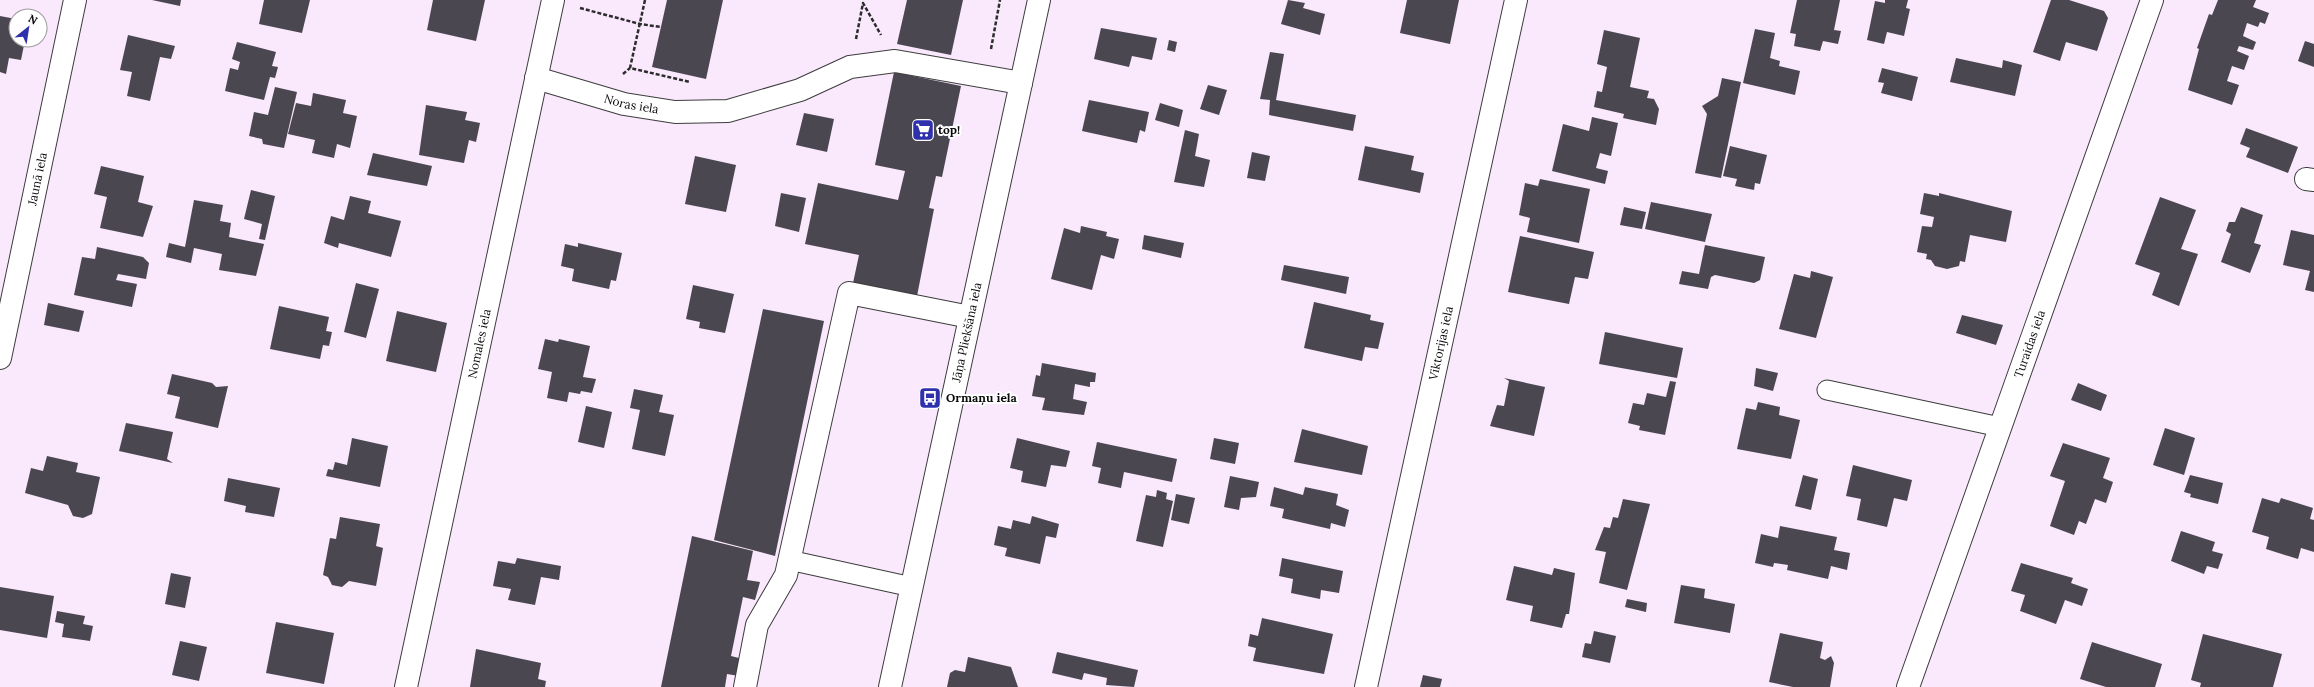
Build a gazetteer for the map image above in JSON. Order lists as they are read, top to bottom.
{
  "streets": {
    "street": [
      "Noras iela",
      "Jaunā iela",
      "Jāņa Pliekšāna iela",
      "Nomales iela",
      "Viktorijas iela",
      "Turaidas iela"
    ]
  },
  "crossings": [
    ["Noras iela", "Jāņa Pliekšāna iela"],
    ["Noras iela", "Nomales iela"]
  ],
  "places": {
    "supermarket": ["top!"],
    "bus stop": ["Ormaņu iela"]
  },
  "north": "top right"
}
